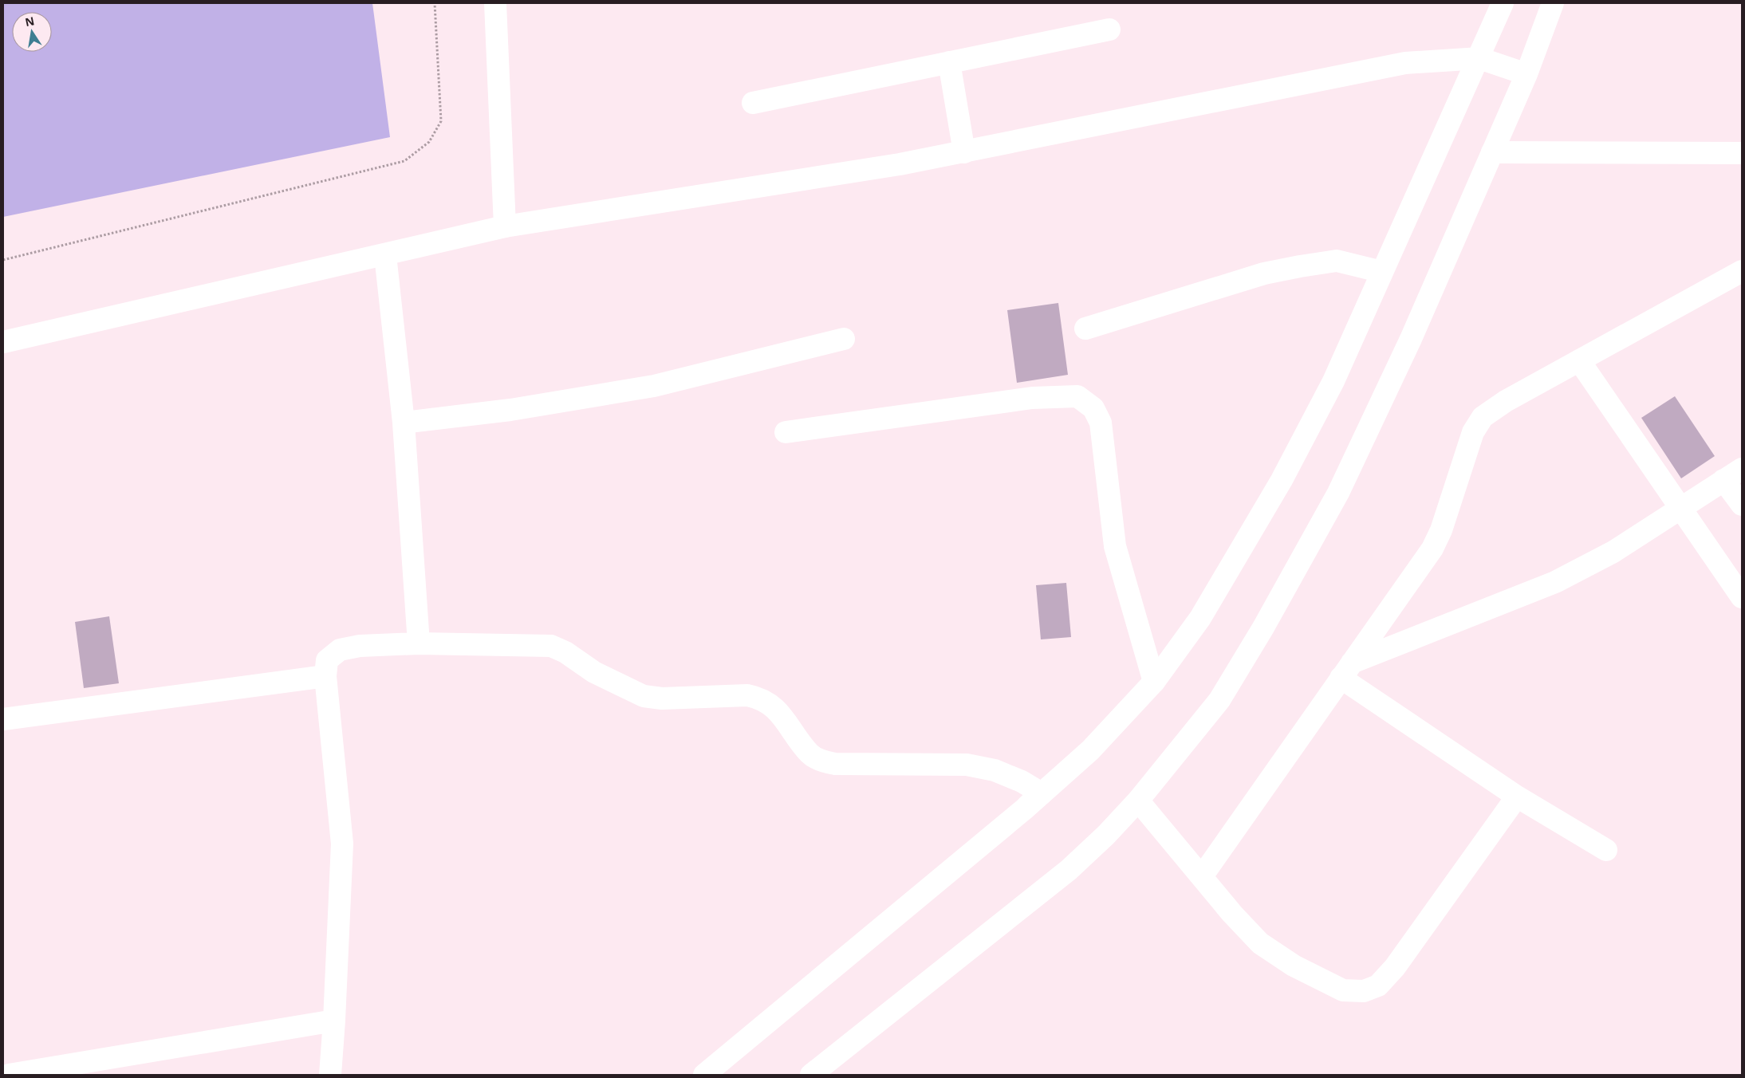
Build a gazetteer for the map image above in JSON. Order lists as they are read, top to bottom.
{
  "north": "top"
}
